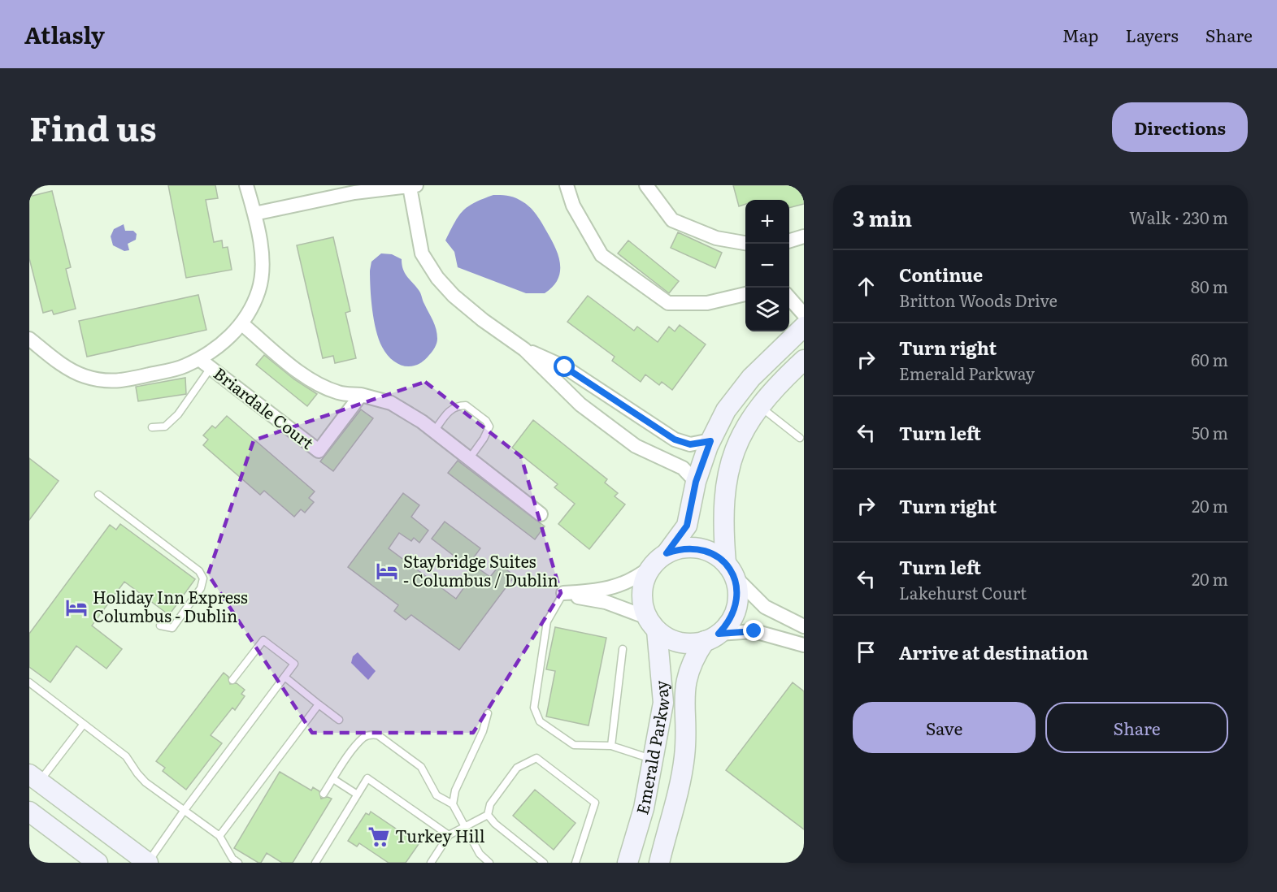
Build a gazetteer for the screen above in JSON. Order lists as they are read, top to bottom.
{
  "streets": {
    "main road": ["Emerald Parkway"],
    "street": ["Briardale Court"]
  },
  "places": {
    "hotel": ["Staybridge Suites - Columbus / Dublin", "Holiday Inn Express Columbus - Dublin"],
    "supermarket": ["Turkey Hill"]
  },
  "page": {
    "header": "Atlasly",
    "nav": ["Map", "Layers", "Share"],
    "title": "Find us",
    "buttons": [
      "Directions",
      ["Save", "Share"]
    ],
    "heading": ["3 min", "Walk · 230 m"],
    "map_buttons": ["+", "−"],
    "list": [
      ["Continue", "Britton Woods Drive", "80 m"],
      ["Turn right", "Emerald Parkway", "60 m"],
      ["Turn left", "50 m"],
      ["Turn right", "20 m"],
      ["Turn left", "Lakehurst Court", "20 m"],
      "Arrive at destination"
    ]
  }
}
